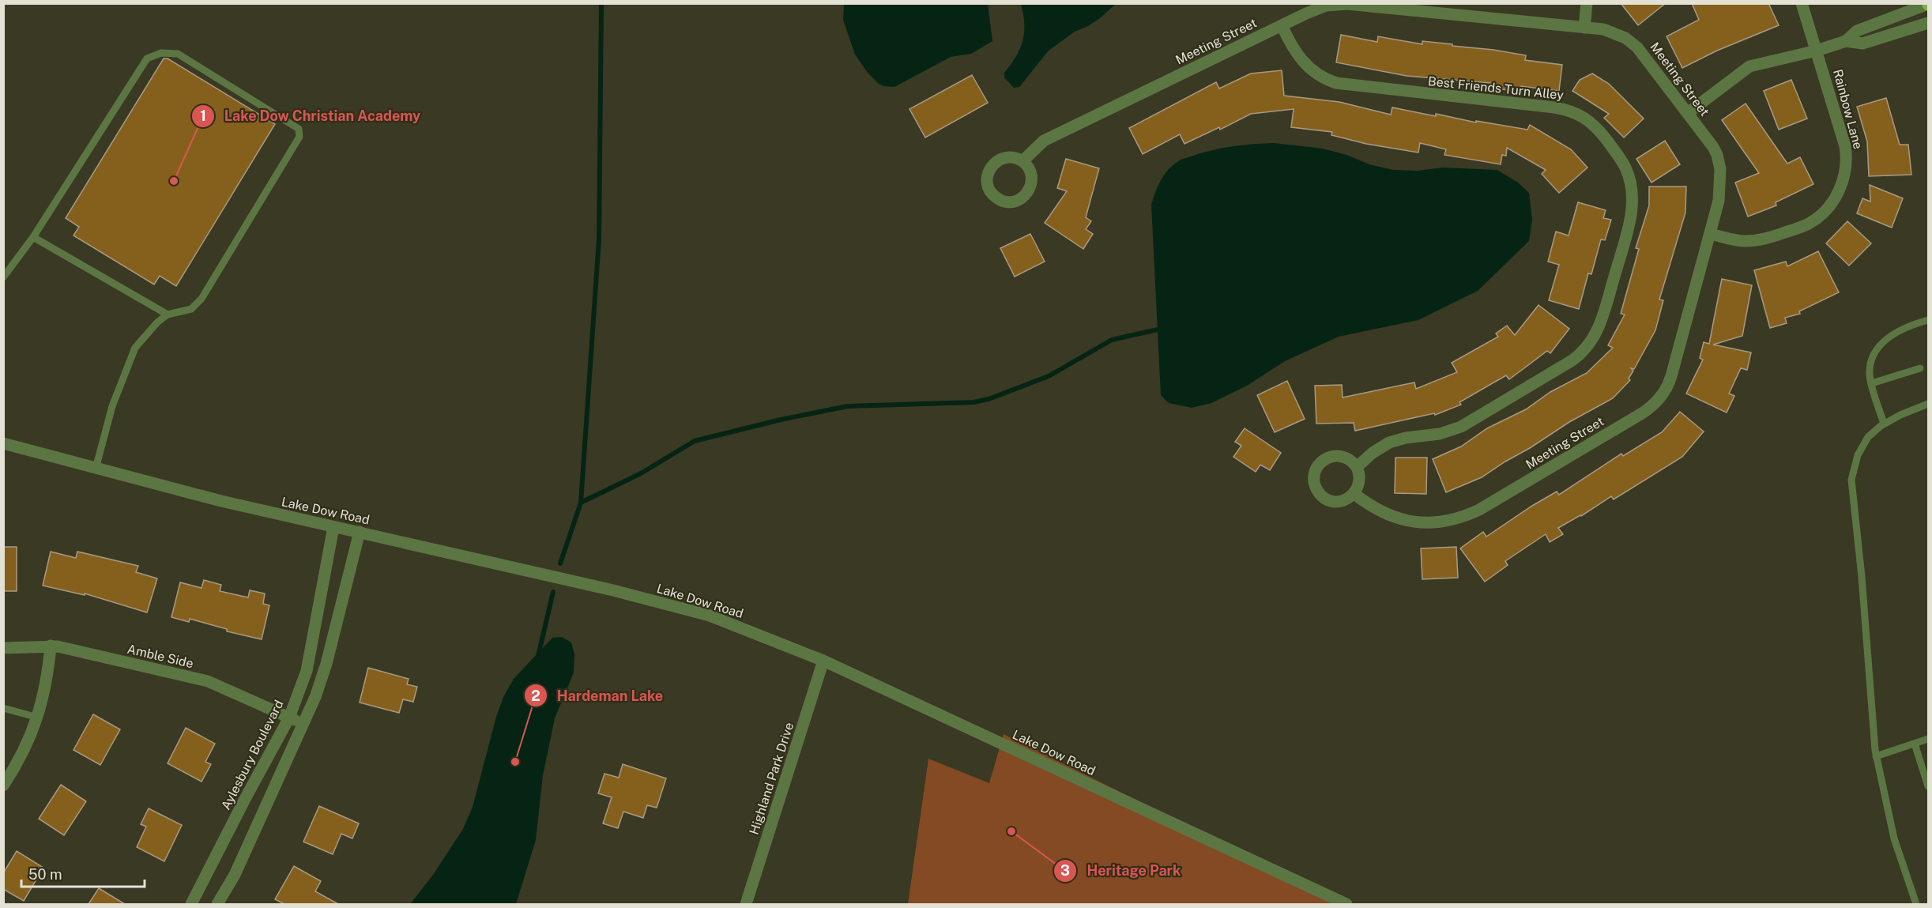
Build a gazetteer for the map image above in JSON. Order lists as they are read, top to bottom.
{
  "streets": {
    "street": [
      "Meeting Street",
      "Best Friends Turn Alley",
      "Rainbow Lane",
      "Lake Dow Road",
      "Amble Side",
      "Aylesbury Boulevard",
      "Highland Park Drive"
    ]
  },
  "crossings": [
    ["Meeting Street", "Best Friends Turn Alley"],
    ["Meeting Street", "Rainbow Lane"],
    ["Lake Dow Road", "Aylesbury Boulevard"],
    ["Lake Dow Road", "Highland Park Drive"],
    ["Amble Side", "Aylesbury Boulevard"]
  ],
  "places": ["Lake Dow Christian Academy", "Hardeman Lake", "Heritage Park"],
  "scale_bar": "50 m"
}
